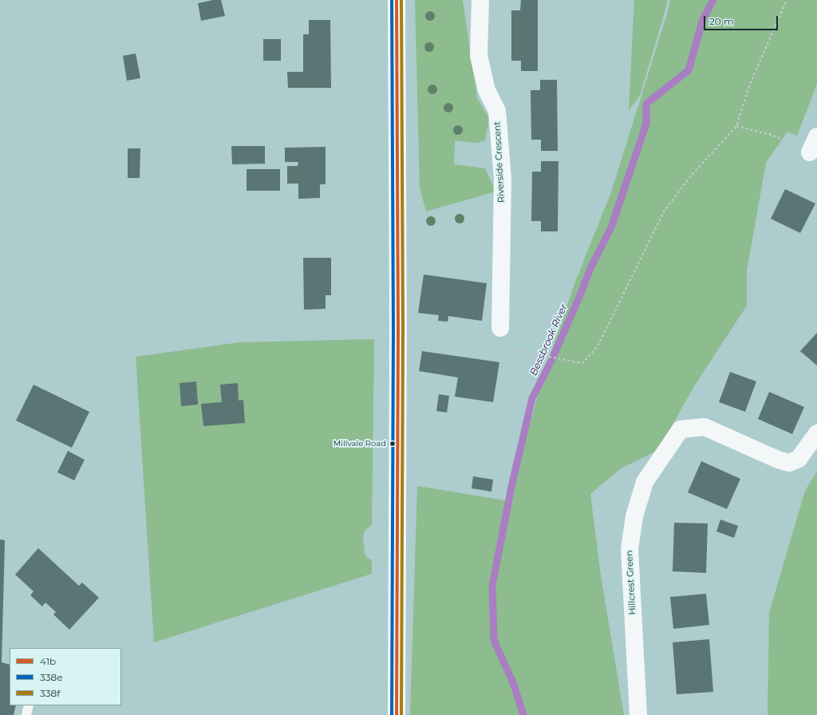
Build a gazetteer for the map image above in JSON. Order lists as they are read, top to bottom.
{
  "streets": {
    "street": ["Riverside Crescent", "Hillcrest Green"]
  },
  "water": ["Bessbrook River"],
  "places": ["Millvale Road"],
  "lines": ["transit line 41b", "transit line 338e", "transit line 338f"],
  "legend": ["41b", "338e", "338f"],
  "scale_bar": "20 m"
}
